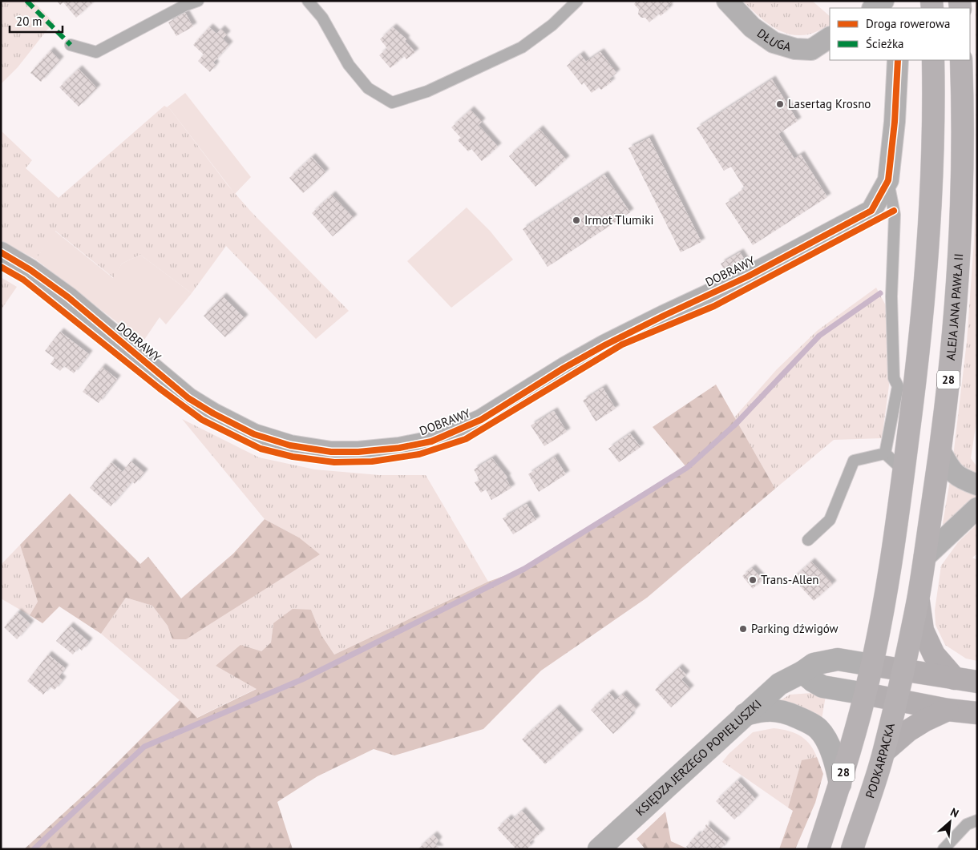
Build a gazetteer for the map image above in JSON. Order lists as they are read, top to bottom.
{
  "streets": {
    "main road": [
      "ALEJA JANA PAWŁA II",
      "28",
      "KSIĘDZA JERZEGO POPIEŁUSZKI",
      "PODKARPACKA"
    ],
    "street": ["DŁUGA", "DOBRAWY"]
  },
  "crossings": [
    ["ALEJA JANA PAWŁA II", "KSIĘDZA JERZEGO POPIEŁUSZKI"],
    ["ALEJA JANA PAWŁA II", "PODKARPACKA"],
    ["28", "KSIĘDZA JERZEGO POPIEŁUSZKI"],
    ["KSIĘDZA JERZEGO POPIEŁUSZKI", "PODKARPACKA"]
  ],
  "places": [
    "Lasertag Krosno",
    "Irmot Tlumiki",
    "Trans-Allen",
    "Parking dźwigów"
  ],
  "legend": ["Droga rowerowa", "Ścieżka"],
  "scale_bar": "20 m",
  "north": "top right"
}
